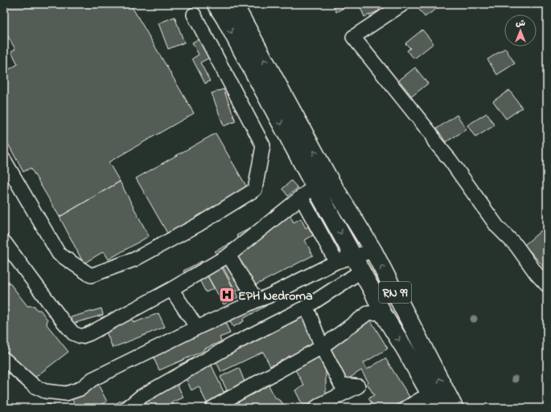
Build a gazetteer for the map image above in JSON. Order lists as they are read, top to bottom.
{
  "streets": {
    "main road": ["RN 99"]
  },
  "places": {
    "hospital": ["EPH Nedroma"]
  },
  "north": "top"
}
